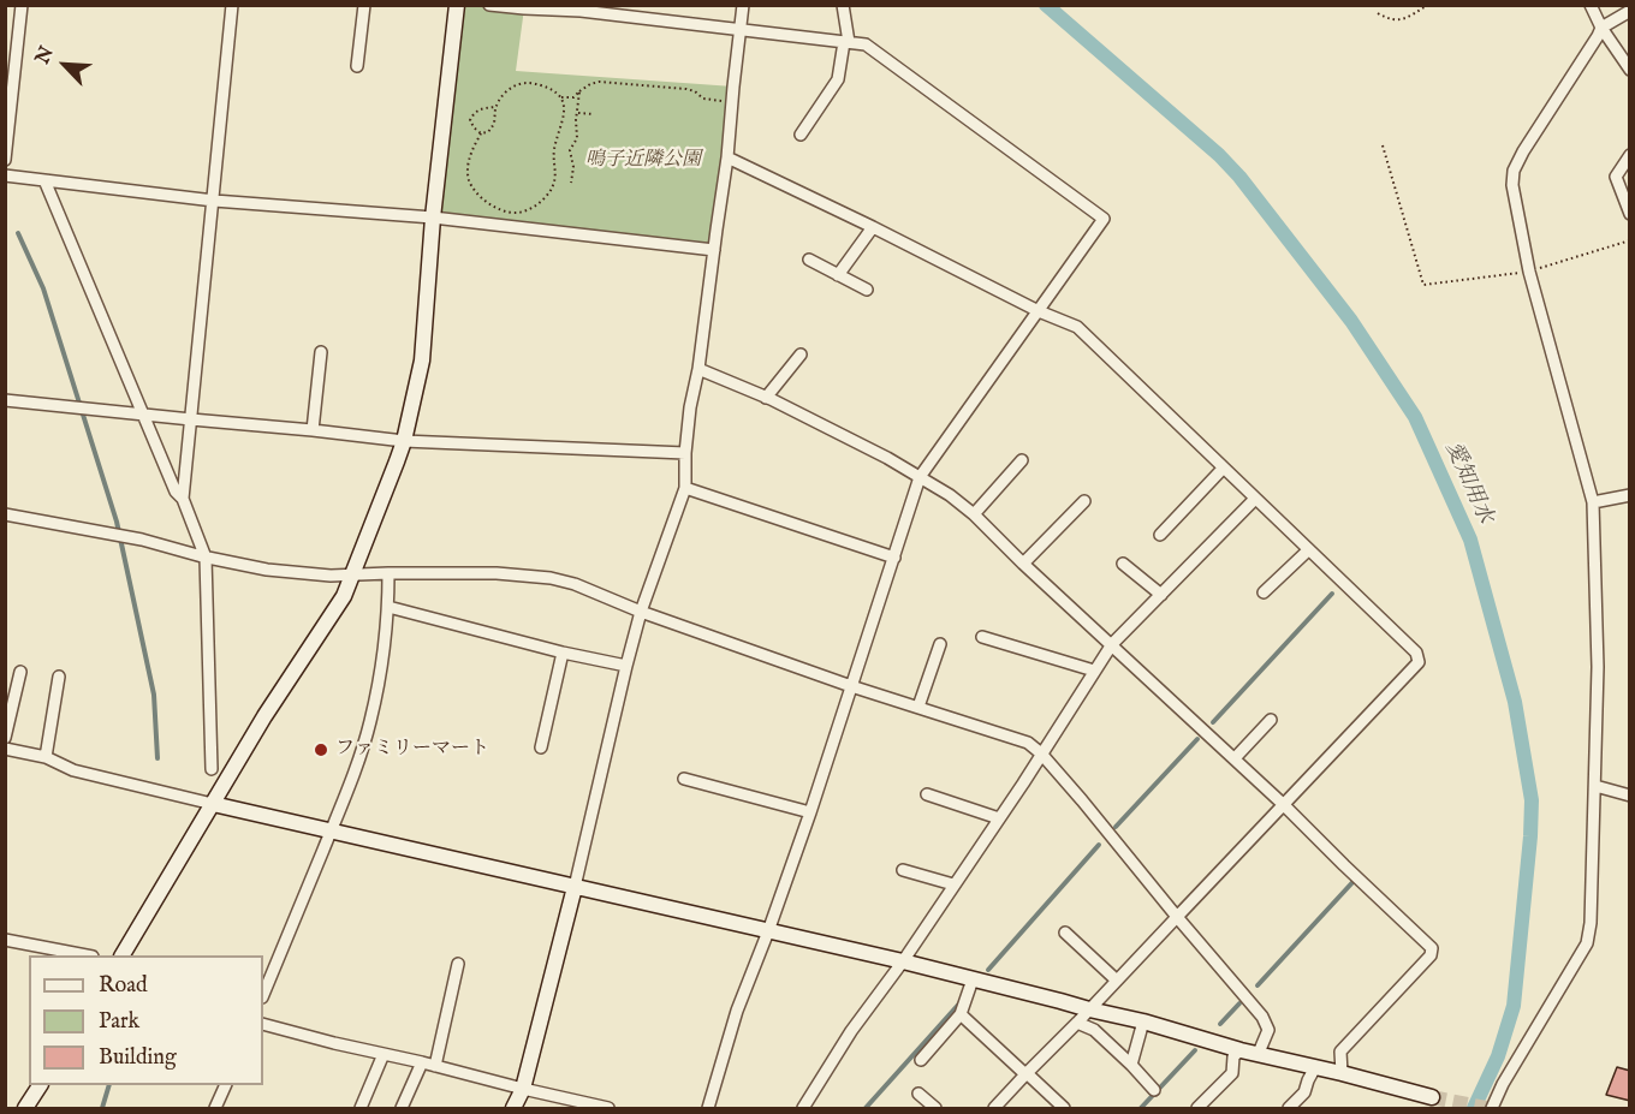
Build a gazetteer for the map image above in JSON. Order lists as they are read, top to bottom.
{
  "water": ["愛知用水"],
  "parks": ["鳴子近隣公園"],
  "places": ["ファミリーマート"],
  "legend": ["Road", "Park", "Building"],
  "north": "top left"
}
